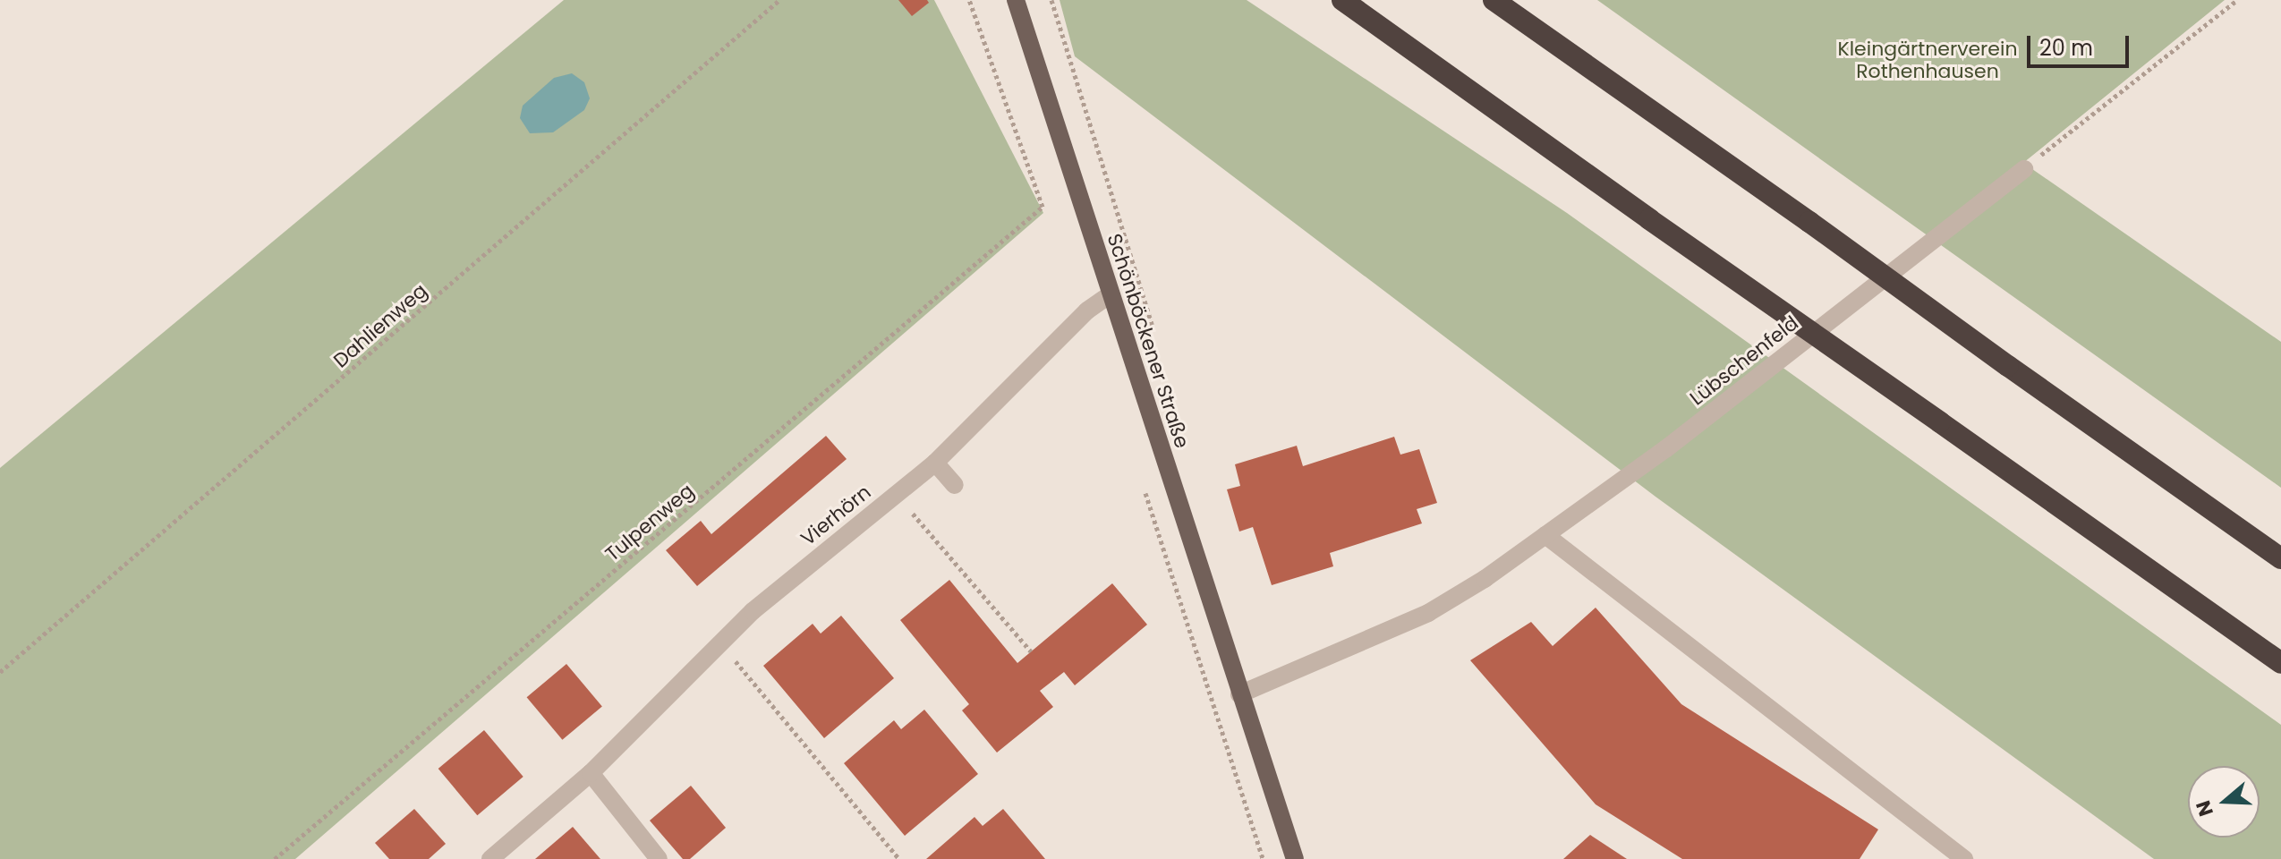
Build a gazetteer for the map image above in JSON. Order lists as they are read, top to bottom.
{
  "streets": {
    "main road": ["Schönböckener Straße"],
    "street": ["Lübschenfeld", "Vierhörn"],
    "path": ["Dahlienweg", "Tulpenweg"]
  },
  "crossings": [
    ["Schönböckener Straße", "Lübschenfeld"],
    ["Schönböckener Straße", "Vierhörn"]
  ],
  "parks": ["Kleingärtnerverein Rothenhausen"],
  "scale_bar": "20 m",
  "north": "left"
}
